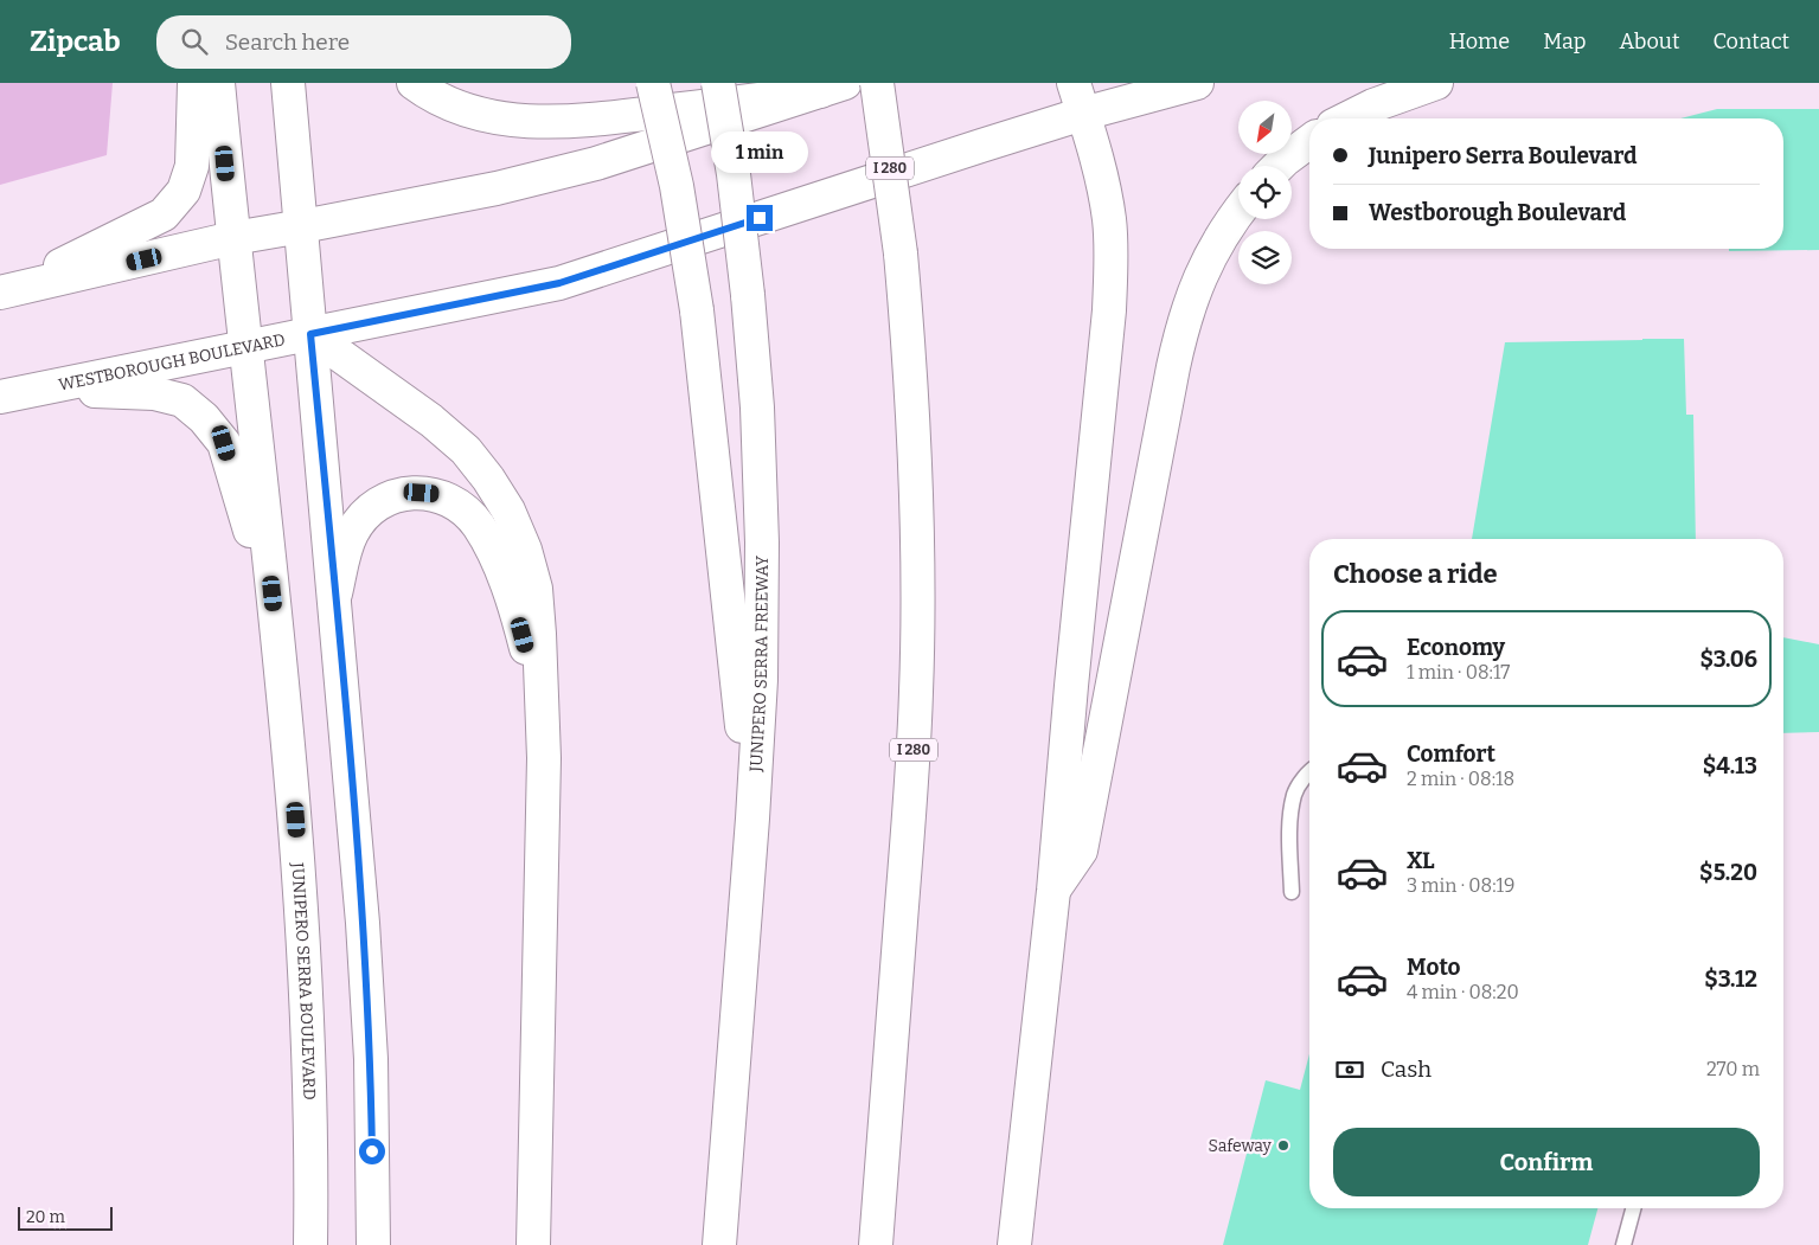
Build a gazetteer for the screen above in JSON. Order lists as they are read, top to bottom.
{
  "streets": {
    "main road": [
      "I 280",
      "WESTBOROUGH BOULEVARD",
      "JUNIPERO SERRA FREEWAY",
      "JUNIPERO SERRA BOULEVARD"
    ]
  },
  "crossings": [
    ["WESTBOROUGH BOULEVARD", "JUNIPERO SERRA BOULEVARD"]
  ],
  "places": ["Safeway"],
  "scale_bar": "20 m",
  "north": "bottom left",
  "page": {
    "header": "Zipcab",
    "search": "Search here",
    "nav": [
      "Home",
      "Map",
      "About",
      "Contact"
    ],
    "banner": ["Junipero Serra Boulevard", "Westborough Boulevard"],
    "bubble": "1 min",
    "heading": "Choose a ride",
    "list": [
      {
        "name": "Economy",
        "note": "1 min · 08:17",
        "value": "$3.06"
      },
      {
        "name": "Comfort",
        "note": "2 min · 08:18",
        "value": "$4.13"
      },
      {
        "name": "XL",
        "note": "3 min · 08:19",
        "value": "$5.20"
      },
      {
        "name": "Moto",
        "note": "4 min · 08:20",
        "value": "$3.12"
      }
    ],
    "pay": ["Cash", "270 m"],
    "buttons": "Confirm",
    "scale": "20 m"
  }
}
